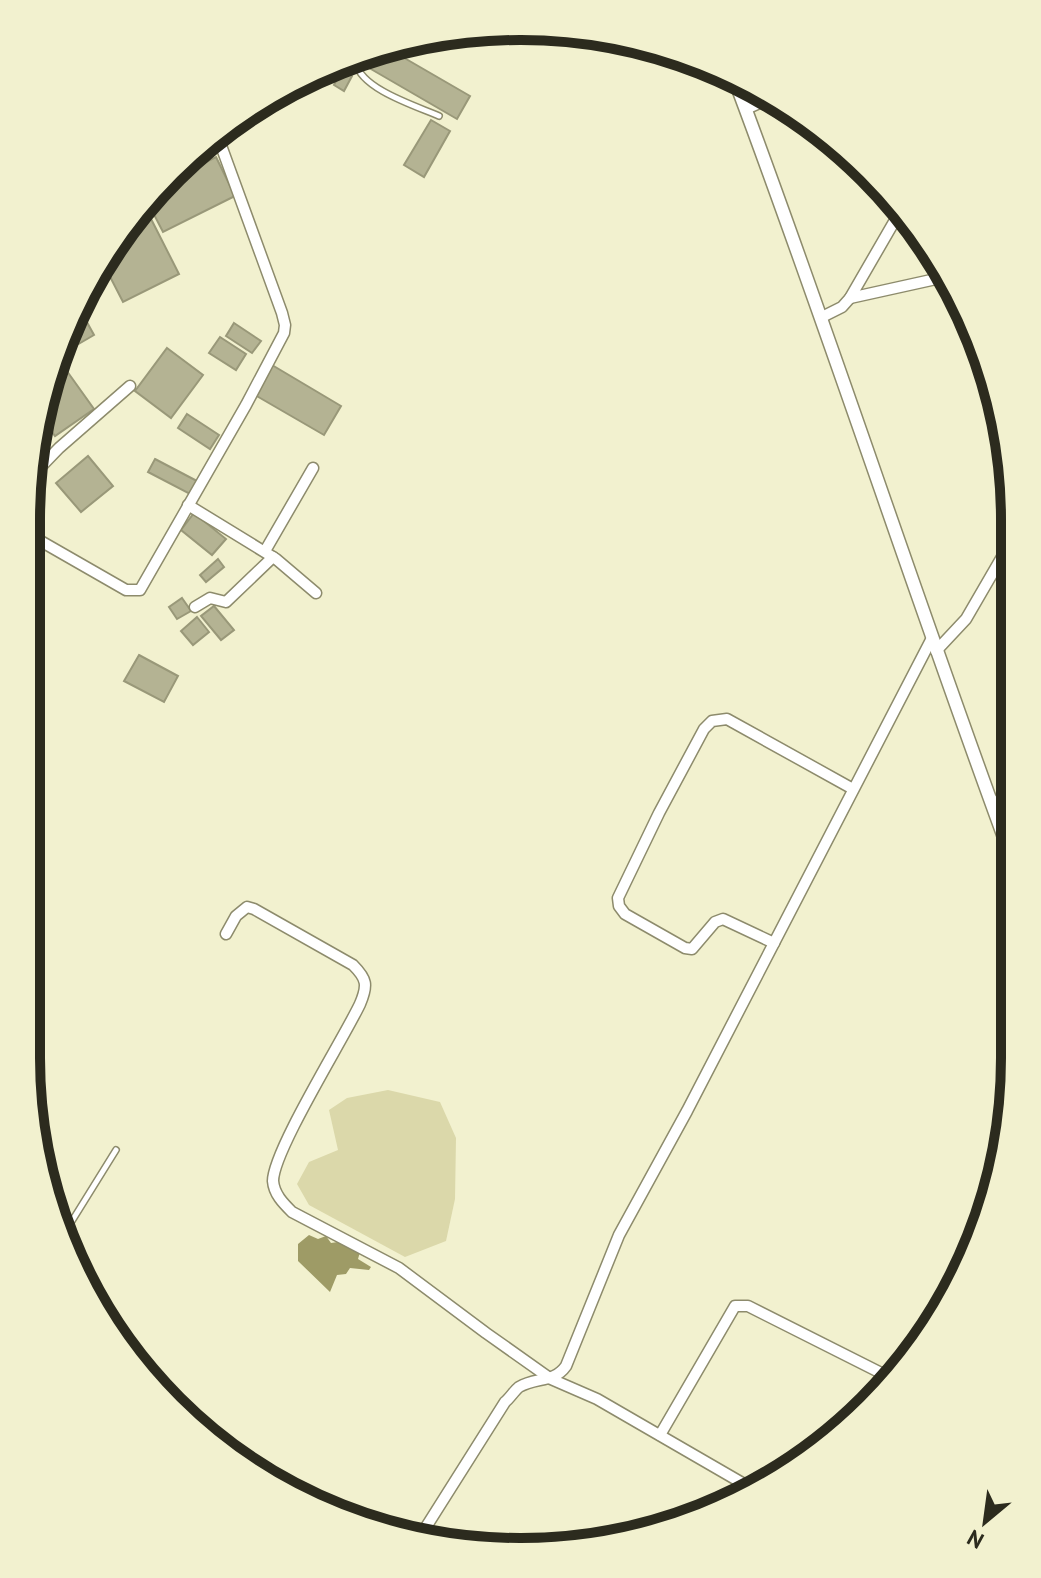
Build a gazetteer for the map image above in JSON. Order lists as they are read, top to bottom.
{
  "north": "bottom left"
}
